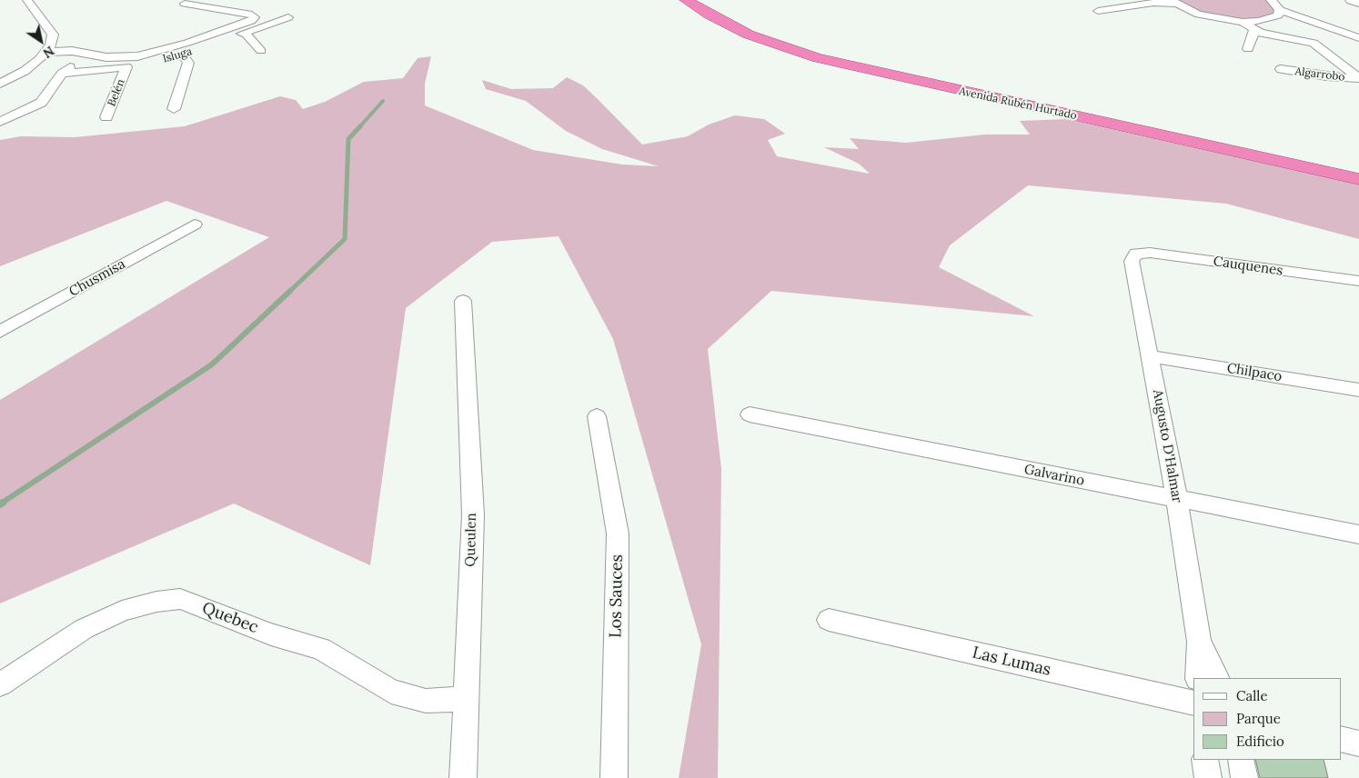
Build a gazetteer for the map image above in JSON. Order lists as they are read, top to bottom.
{
  "streets": {
    "highway": ["Avenida Rubén Hurtado"],
    "street": [
      "Isluga",
      "Algarrobo",
      "Belén",
      "Cauquenes",
      "Chusmisa",
      "Chilpaco",
      "Augusto D'Halmar",
      "Galvarino",
      "Queulen",
      "Los Sauces",
      "Quebec",
      "Las Lumas"
    ]
  },
  "crossings": [
    ["Isluga", "Belén"],
    ["Cauquenes", "Augusto D'Halmar"],
    ["Chilpaco", "Augusto D'Halmar"],
    ["Augusto D'Halmar", "Galvarino"],
    ["Queulen", "Quebec"]
  ],
  "legend": ["Calle", "Parque", "Edificio"],
  "north": "bottom right"
}
